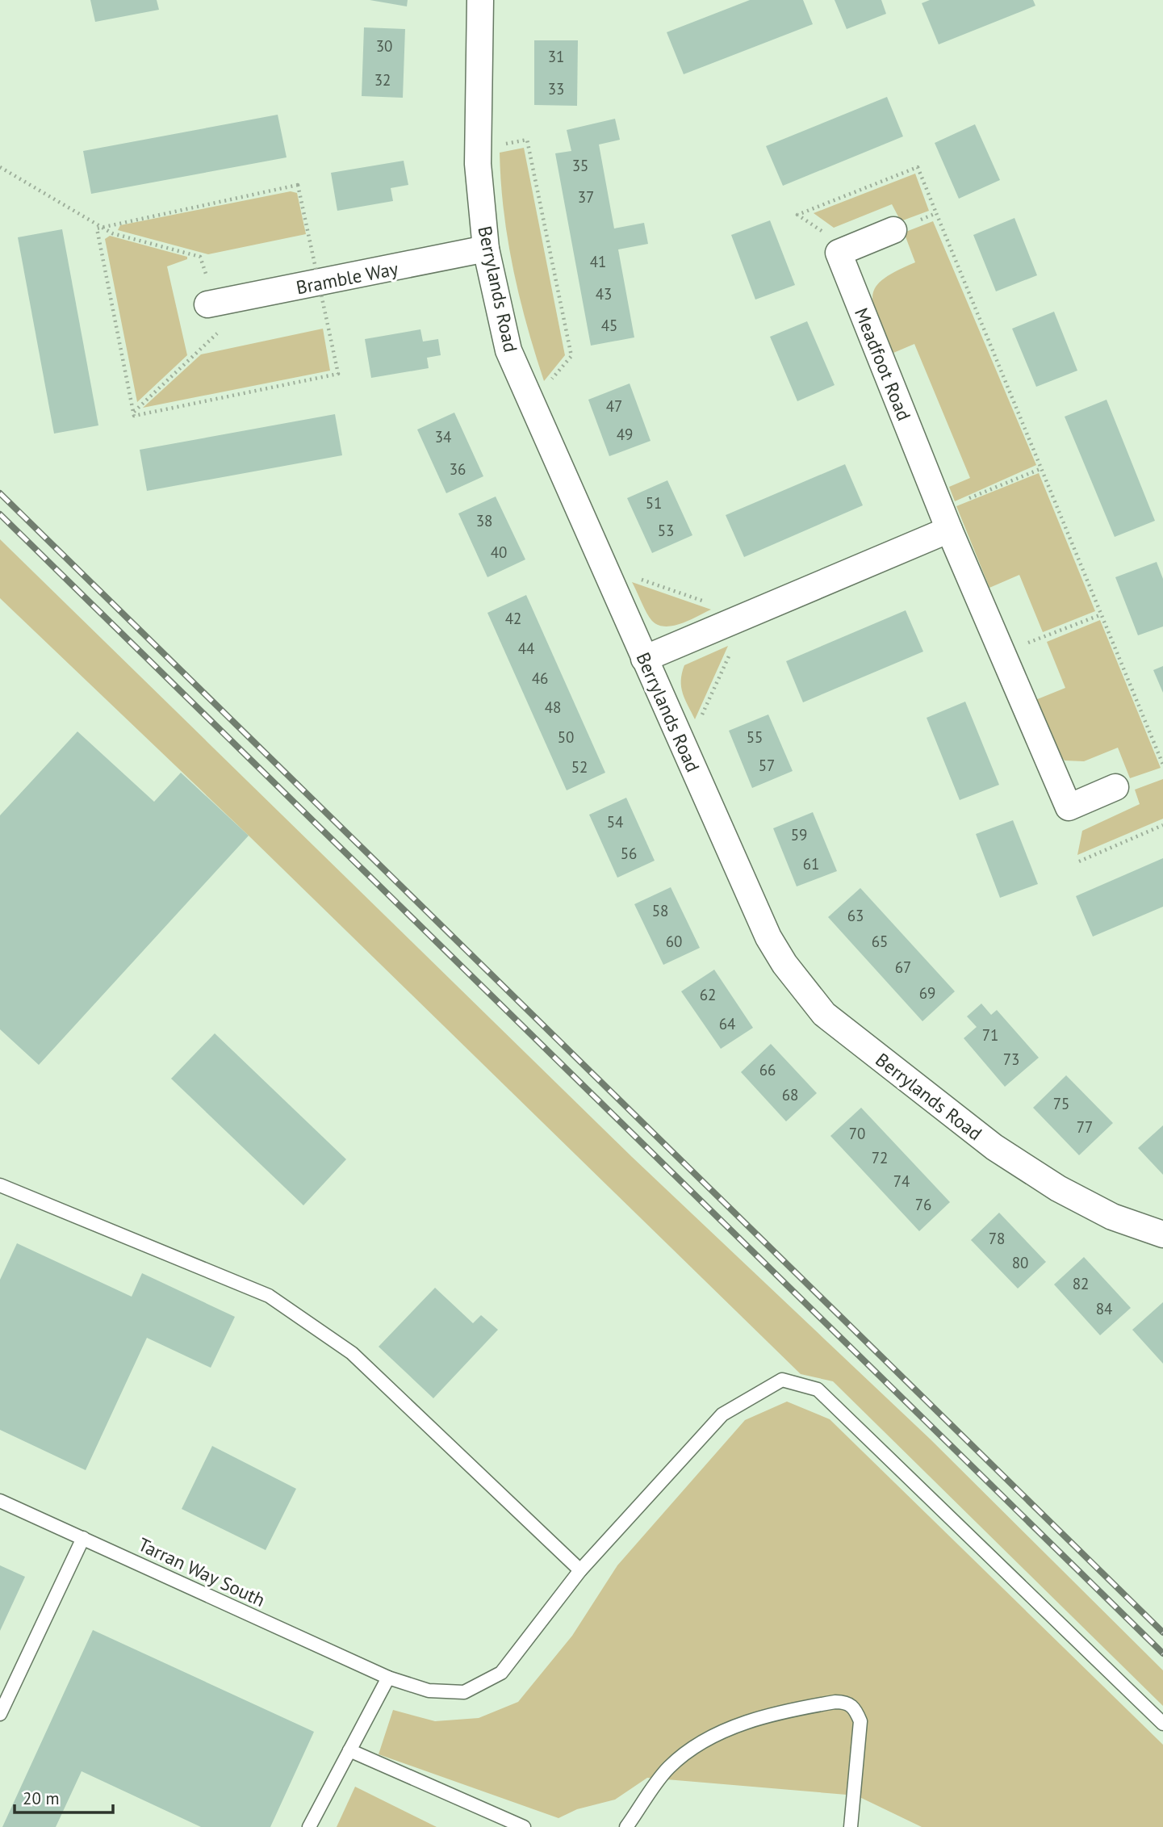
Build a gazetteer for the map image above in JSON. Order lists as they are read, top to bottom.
{
  "streets": {
    "street": ["Bramble Way", "Berrylands Road", "Meadfoot Road"],
    "lane": ["Tarran Way South"]
  },
  "crossings": [
    ["Bramble Way", "Berrylands Road"]
  ],
  "house_numbers": [
    "30",
    "31",
    "32",
    "33",
    "35",
    "37",
    "41",
    "43",
    "45",
    "47",
    "49",
    "34",
    "36",
    "51",
    "38",
    "53",
    "40",
    "42",
    "44",
    "46",
    "48",
    "50",
    "55",
    "57",
    "52",
    "54",
    "59",
    "56",
    "61",
    "58",
    "63",
    "60",
    "65",
    "67",
    "69",
    "62",
    "64",
    "71",
    "73",
    "66",
    "68",
    "75",
    "77",
    "70",
    "72",
    "74",
    "76",
    "78",
    "80",
    "82",
    "84"
  ],
  "scale_bar": "20 m"
}
